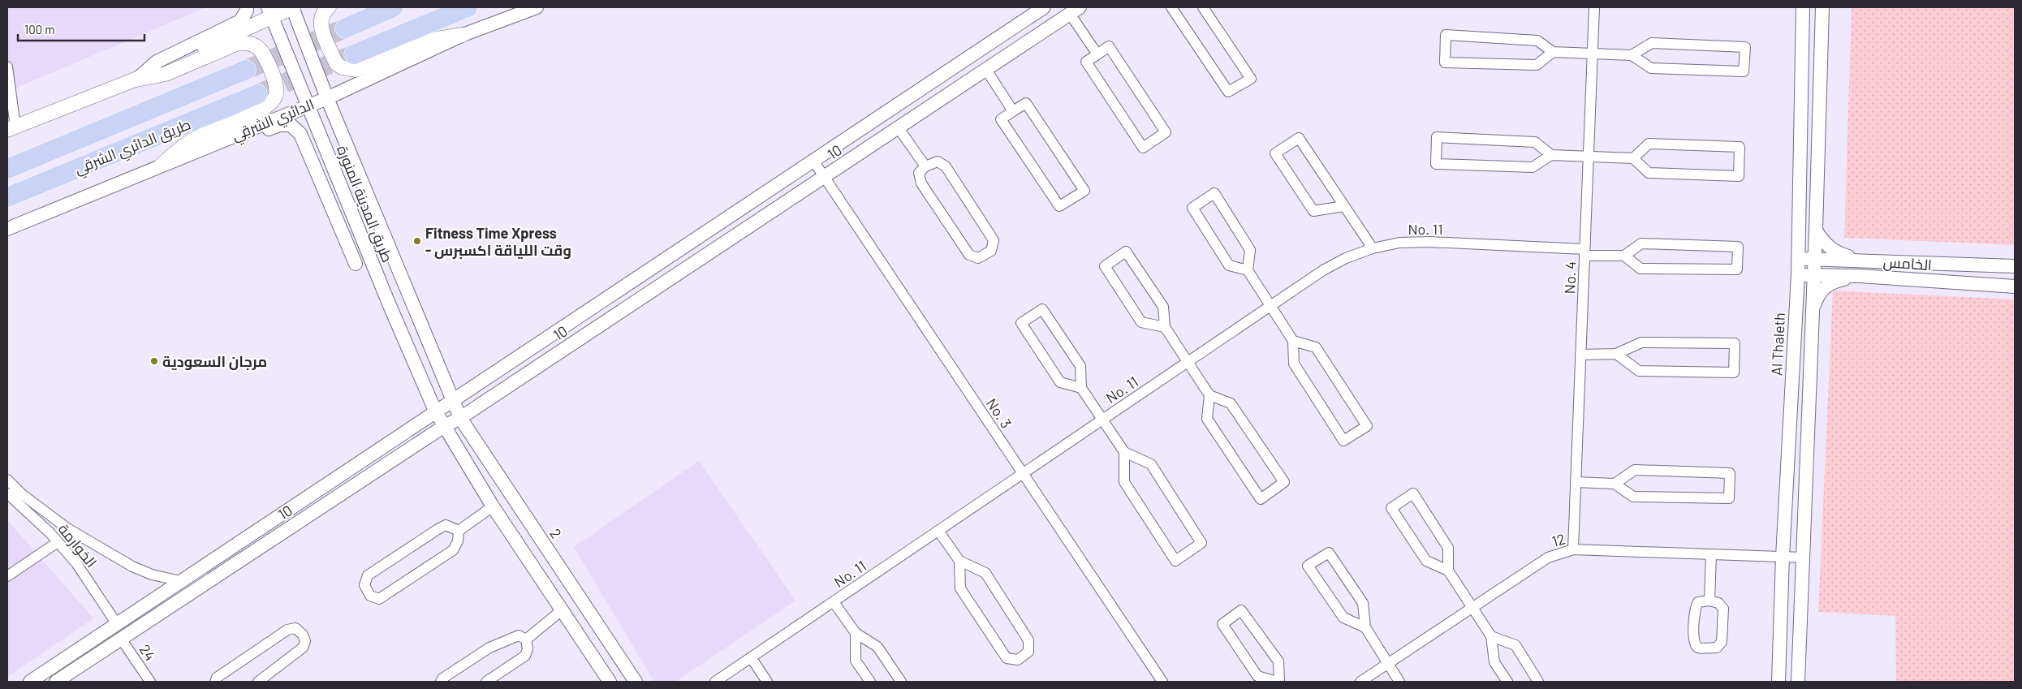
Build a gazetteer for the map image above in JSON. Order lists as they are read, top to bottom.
{
  "streets": {
    "highway": ["طريق الدائري الشرقي"],
    "street": [
      "الدائري الشرقي",
      "10",
      "طريق المدينة المنورة",
      "No. 11",
      "الخامس",
      "No. 4",
      "Al Thaleth",
      "No. 3",
      "2",
      "12",
      "الخوارمة",
      "24"
    ]
  },
  "crossings": [
    ["الدائري الشرقي", "طريق المدينة المنورة"],
    ["10", "طريق المدينة المنورة"],
    ["10", "No. 3"],
    ["10", "2"],
    ["10", "الخوارمة"],
    ["10", "24"],
    ["طريق المدينة المنورة", "2"],
    ["No. 11", "No. 4"],
    ["No. 11", "No. 3"],
    ["الخامس", "Al Thaleth"],
    ["No. 4", "12"],
    ["Al Thaleth", "12"]
  ],
  "places": ["Fitness Time Xpress - وقت اللياقة اكسبرس", "مرجان السعودية"],
  "scale_bar": "100 m"
}
